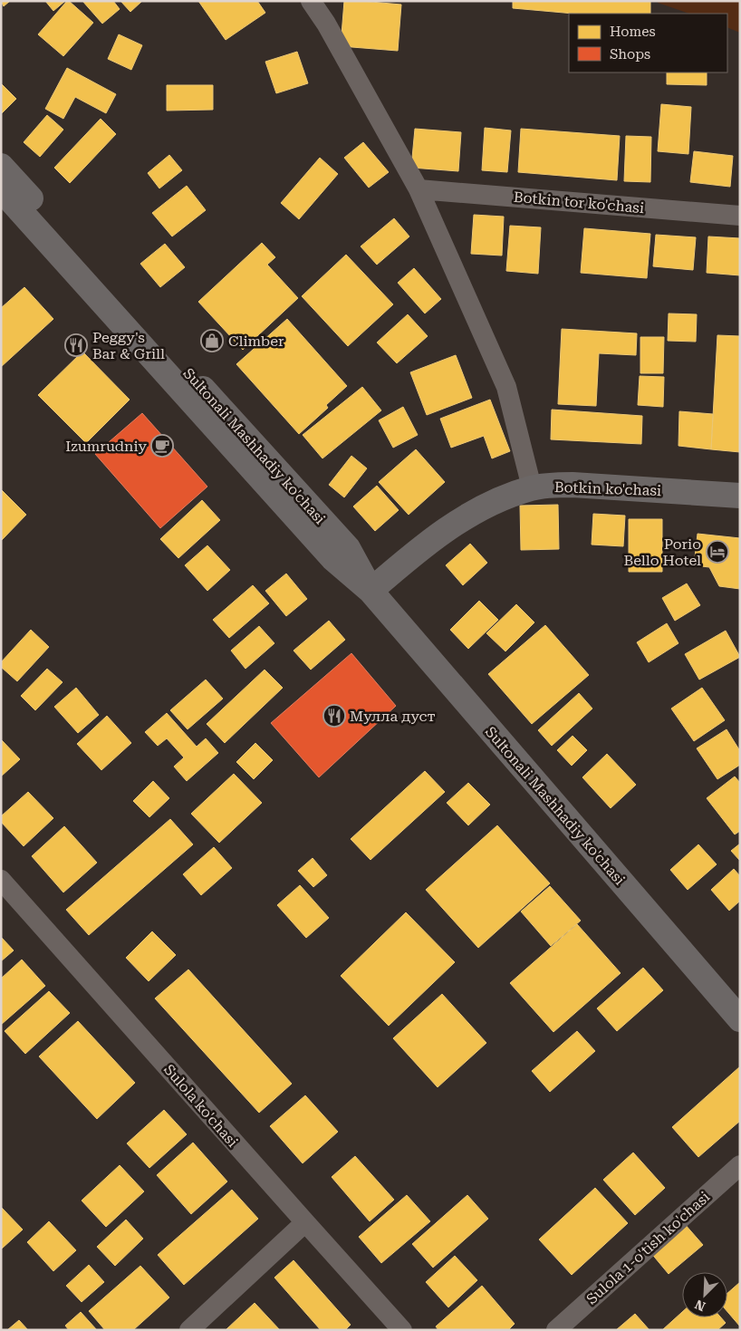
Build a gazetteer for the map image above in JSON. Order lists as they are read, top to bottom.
{
  "streets": {
    "street": [
      "Botkin tor ko'chasi",
      "Sultonali Mashhadiy ko'chasi",
      "Botkin ko'chasi",
      "Sulola ko'chasi",
      "Sulola 1-o'tish ko'chasi"
    ]
  },
  "crossings": [
    ["Sultonali Mashhadiy ko'chasi", "Botkin ko'chasi"]
  ],
  "places": {
    "shop": ["Climber"],
    "restaurant": ["Peggy's Bar & Grill", "Мулла дуст"],
    "cafe": ["Izumrudniy"],
    "hotel": ["Porio Bello Hotel"]
  },
  "legend": ["Homes", "Shops"],
  "north": "bottom left"
}
